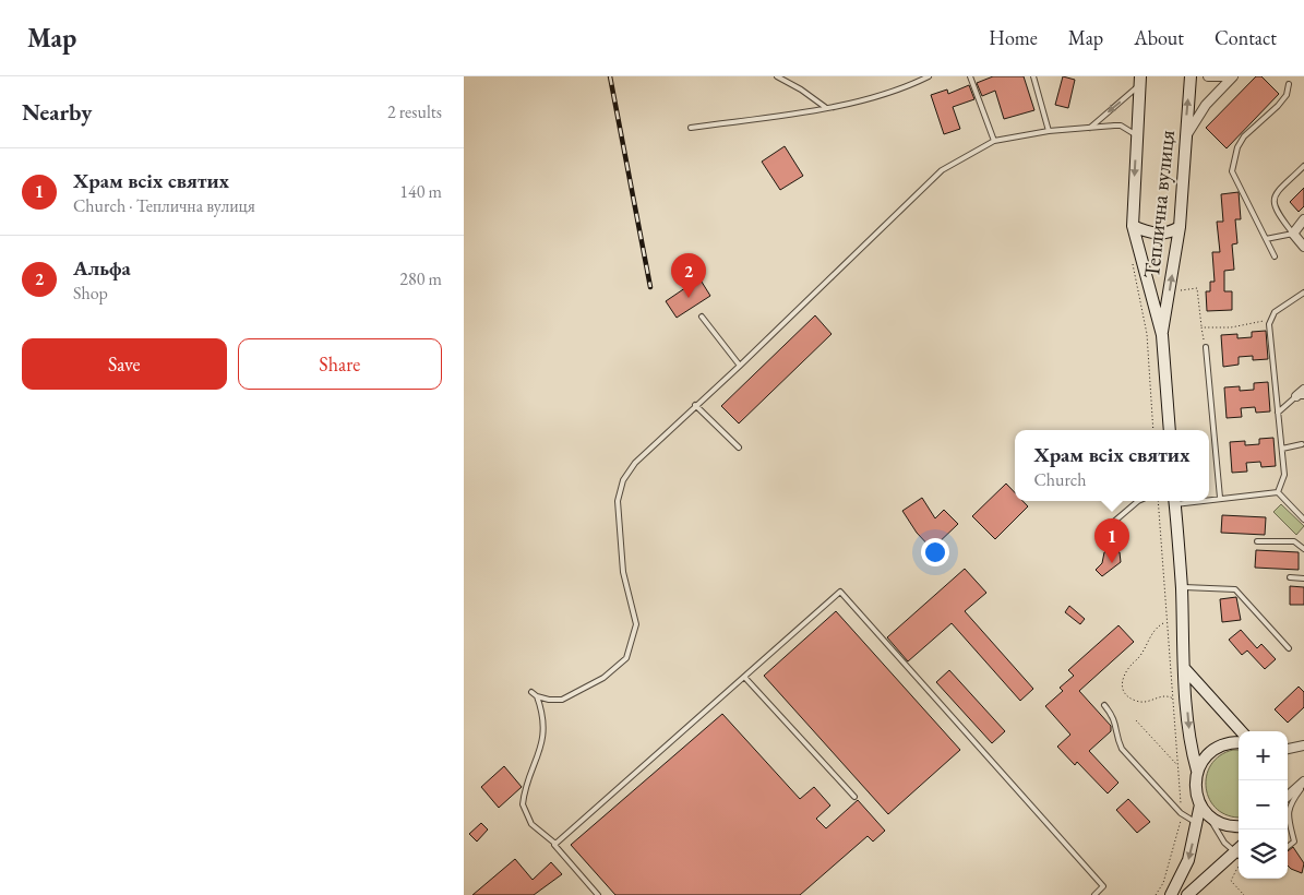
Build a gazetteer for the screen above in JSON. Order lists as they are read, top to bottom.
{
  "streets": {
    "main road": ["Теплична вулиця"]
  },
  "page": {
    "header": "Map",
    "nav": [
      "Home",
      "Map",
      "About",
      "Contact"
    ],
    "heading": ["Nearby", "2 results"],
    "list": [
      {
        "mark": "1",
        "name": "Храм всіх святих",
        "note": "Church · Теплична вулиця",
        "value": "140 m"
      },
      {
        "mark": "2",
        "name": "Альфа",
        "note": "Shop",
        "value": "280 m"
      }
    ],
    "pins": ["2", "1"],
    "buttons": ["Save", "Share"],
    "popup": ["Храм всіх святих", "Church"],
    "map_buttons": ["+", "−"]
  }
}
